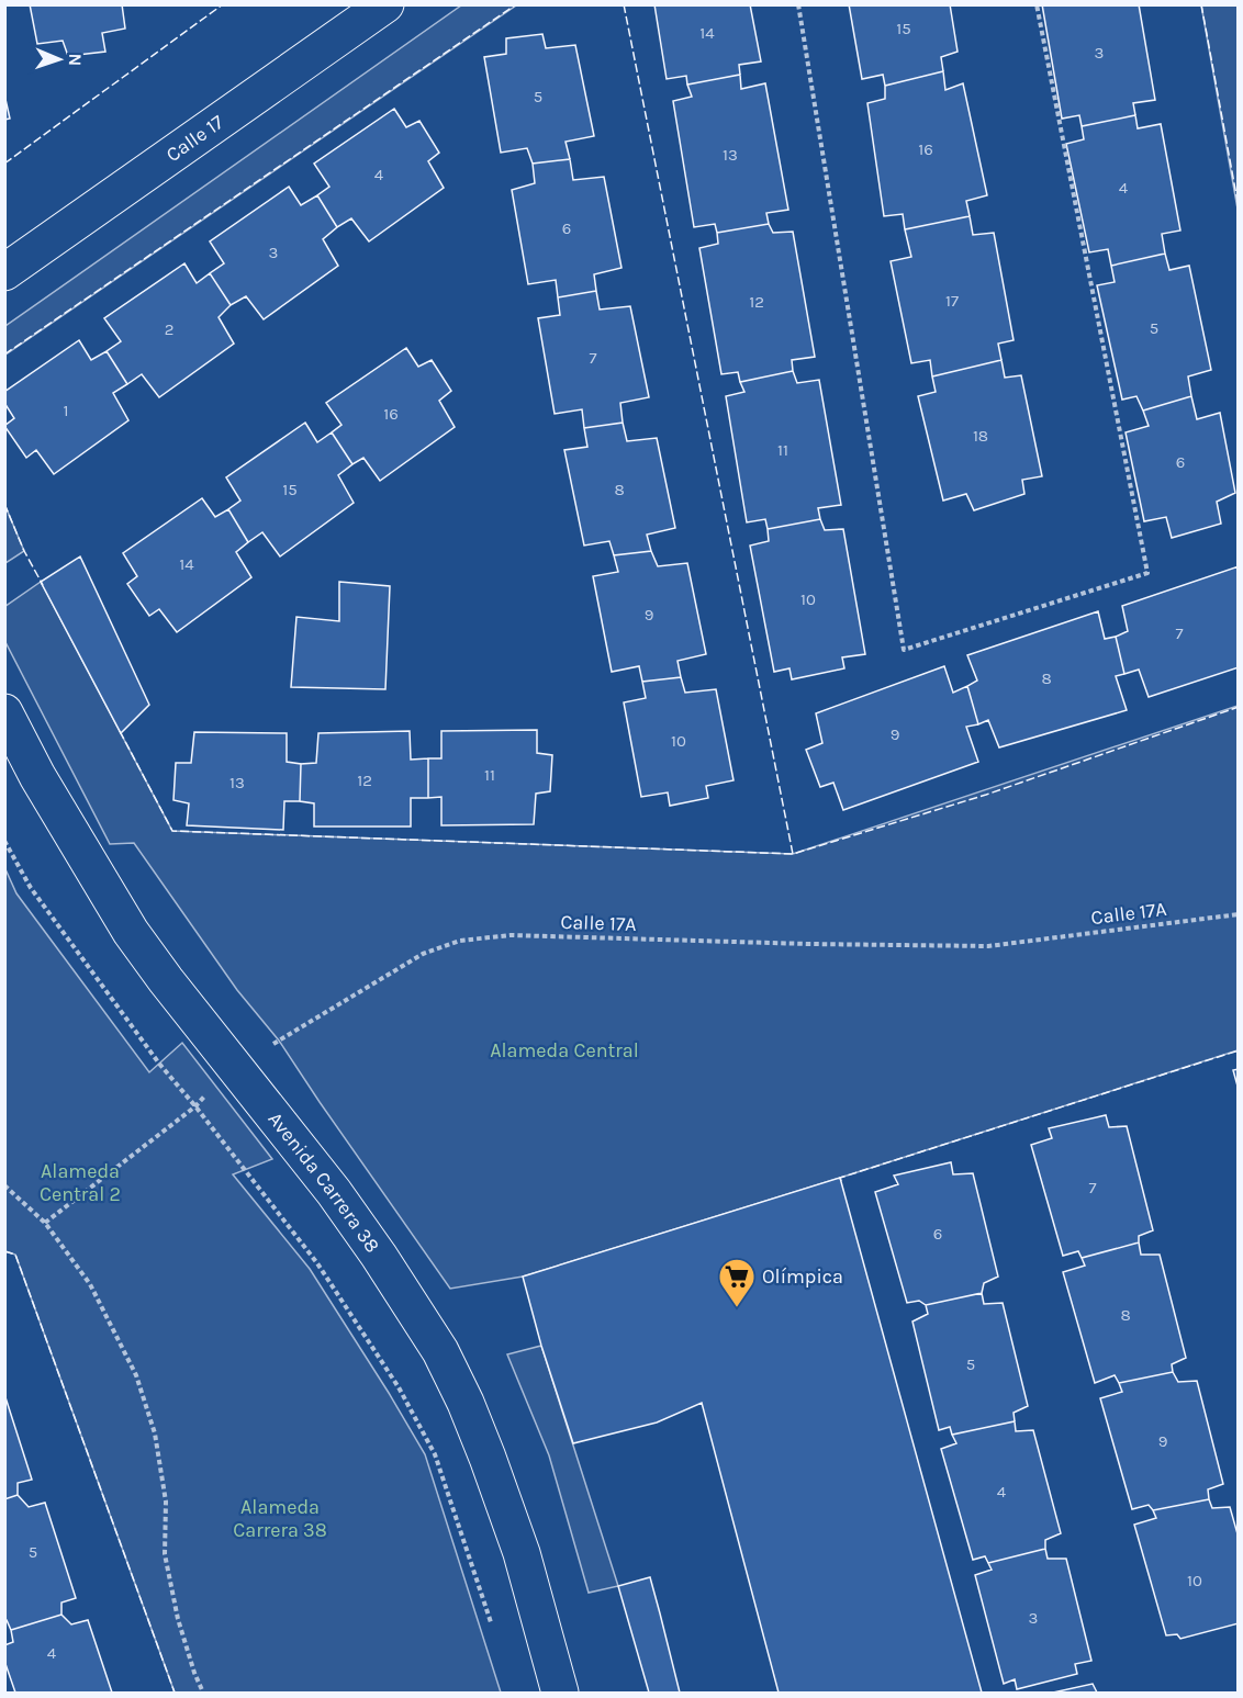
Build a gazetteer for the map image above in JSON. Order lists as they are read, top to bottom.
{
  "streets": {
    "main road": ["Calle 17", "Avenida Carrera 38"],
    "path": ["Calle 17A"]
  },
  "crossings": [
    ["Calle 17A", "Avenida Carrera 38"]
  ],
  "parks": ["Alameda Central", "Alameda Central 2", "Alameda Carrera 38"],
  "places": {
    "supermarket": ["Olímpica"]
  },
  "house_numbers": [
    "15",
    "14",
    "3",
    "5",
    "16",
    "13",
    "4",
    "4",
    "6",
    "3",
    "17",
    "12",
    "5",
    "2",
    "7",
    "1",
    "16",
    "18",
    "11",
    "6",
    "15",
    "8",
    "14",
    "10",
    "9",
    "7",
    "8",
    "9",
    "10",
    "11",
    "12",
    "13",
    "7",
    "6",
    "8",
    "5",
    "9",
    "4",
    "5",
    "10",
    "3",
    "4"
  ],
  "north": "right"
}
